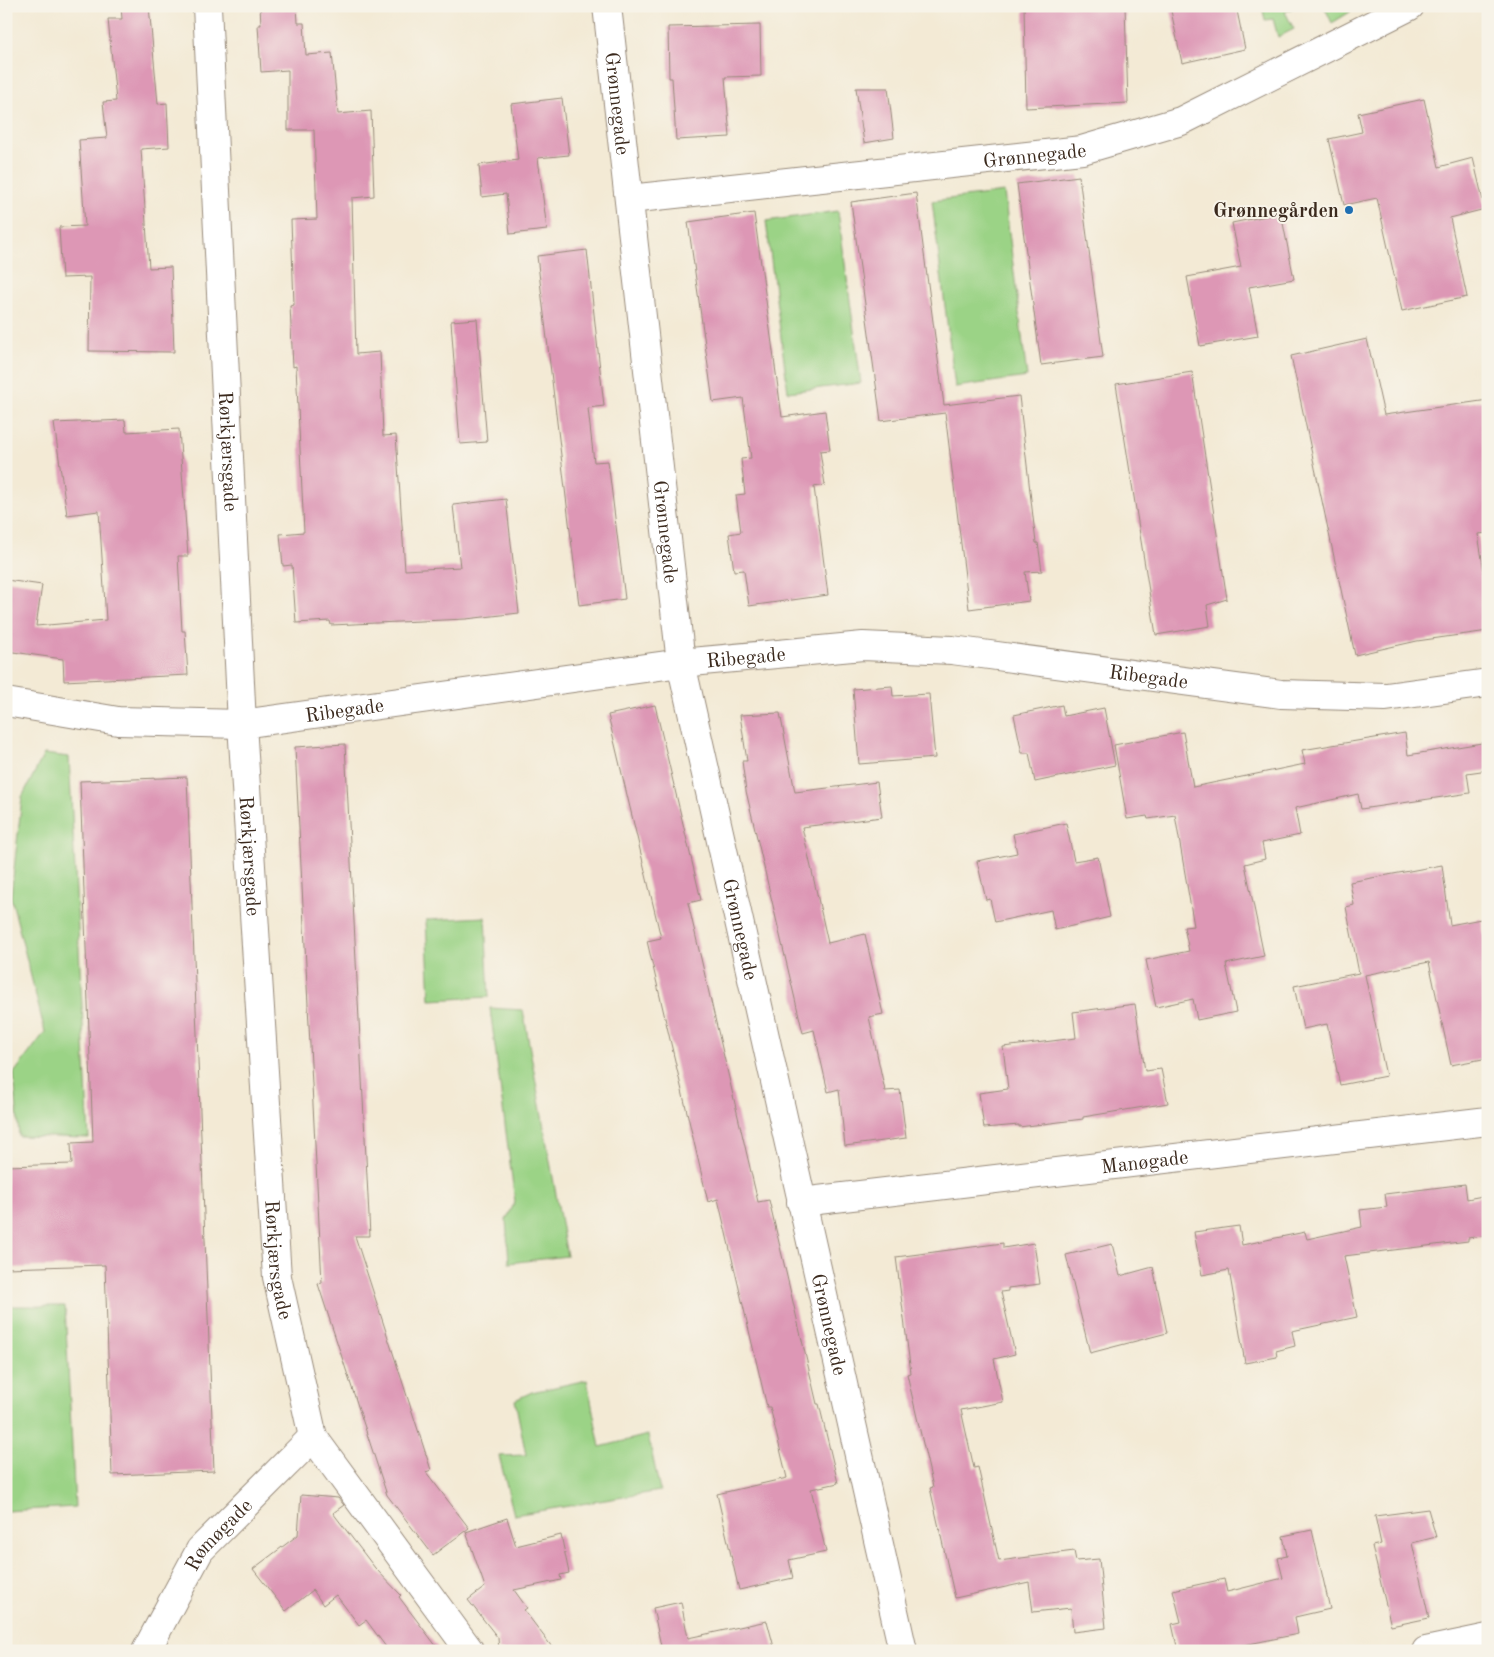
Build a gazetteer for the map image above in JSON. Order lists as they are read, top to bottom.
{
  "streets": {
    "street": [
      "Grønnegade",
      "Rørkjærsgade",
      "Ribegade",
      "Manøgade",
      "Rømøgade"
    ]
  },
  "crossings": [
    ["Grønnegade", "Ribegade"],
    ["Grønnegade", "Manøgade"],
    ["Rørkjærsgade", "Ribegade"],
    ["Rørkjærsgade", "Rømøgade"]
  ],
  "places": ["Grønnegården"]
}
